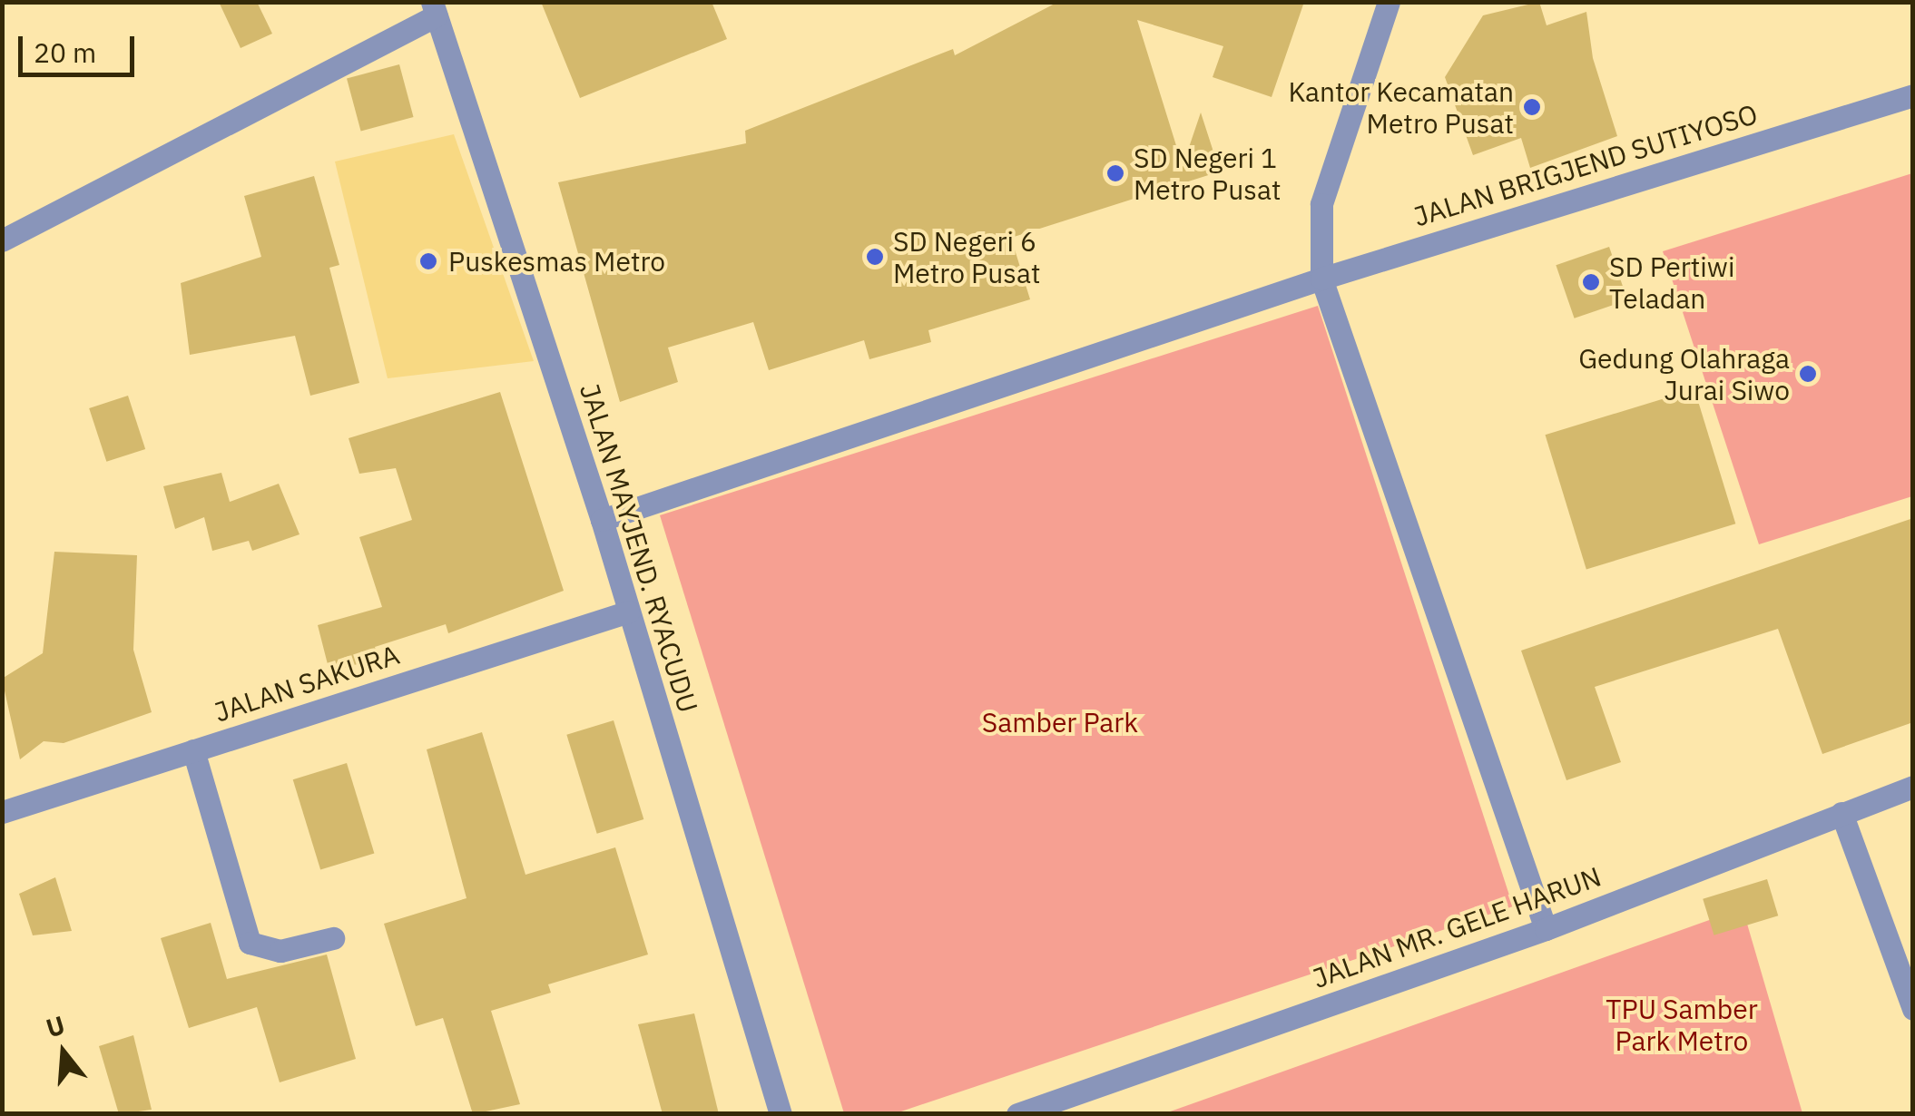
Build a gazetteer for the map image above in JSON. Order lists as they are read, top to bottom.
{
  "streets": {
    "street": [
      "JALAN BRIGJEND SUTIYOSO",
      "JALAN MAYJEND. RYACUDU",
      "JALAN SAKURA",
      "JALAN MR. GELE HARUN"
    ]
  },
  "crossings": [
    ["JALAN BRIGJEND SUTIYOSO", "JALAN MAYJEND. RYACUDU"],
    ["JALAN MAYJEND. RYACUDU", "JALAN SAKURA"]
  ],
  "parks": ["Samber Park", "TPU Samber Park Metro"],
  "places": [
    "Kantor Kecamatan Metro Pusat",
    "SD Negeri 1 Metro Pusat",
    "SD Negeri 6 Metro Pusat",
    "Puskesmas Metro",
    "SD Pertiwi Teladan",
    "Gedung Olahraga Jurai Siwo"
  ],
  "scale_bar": "20 m",
  "north": "top"
}
